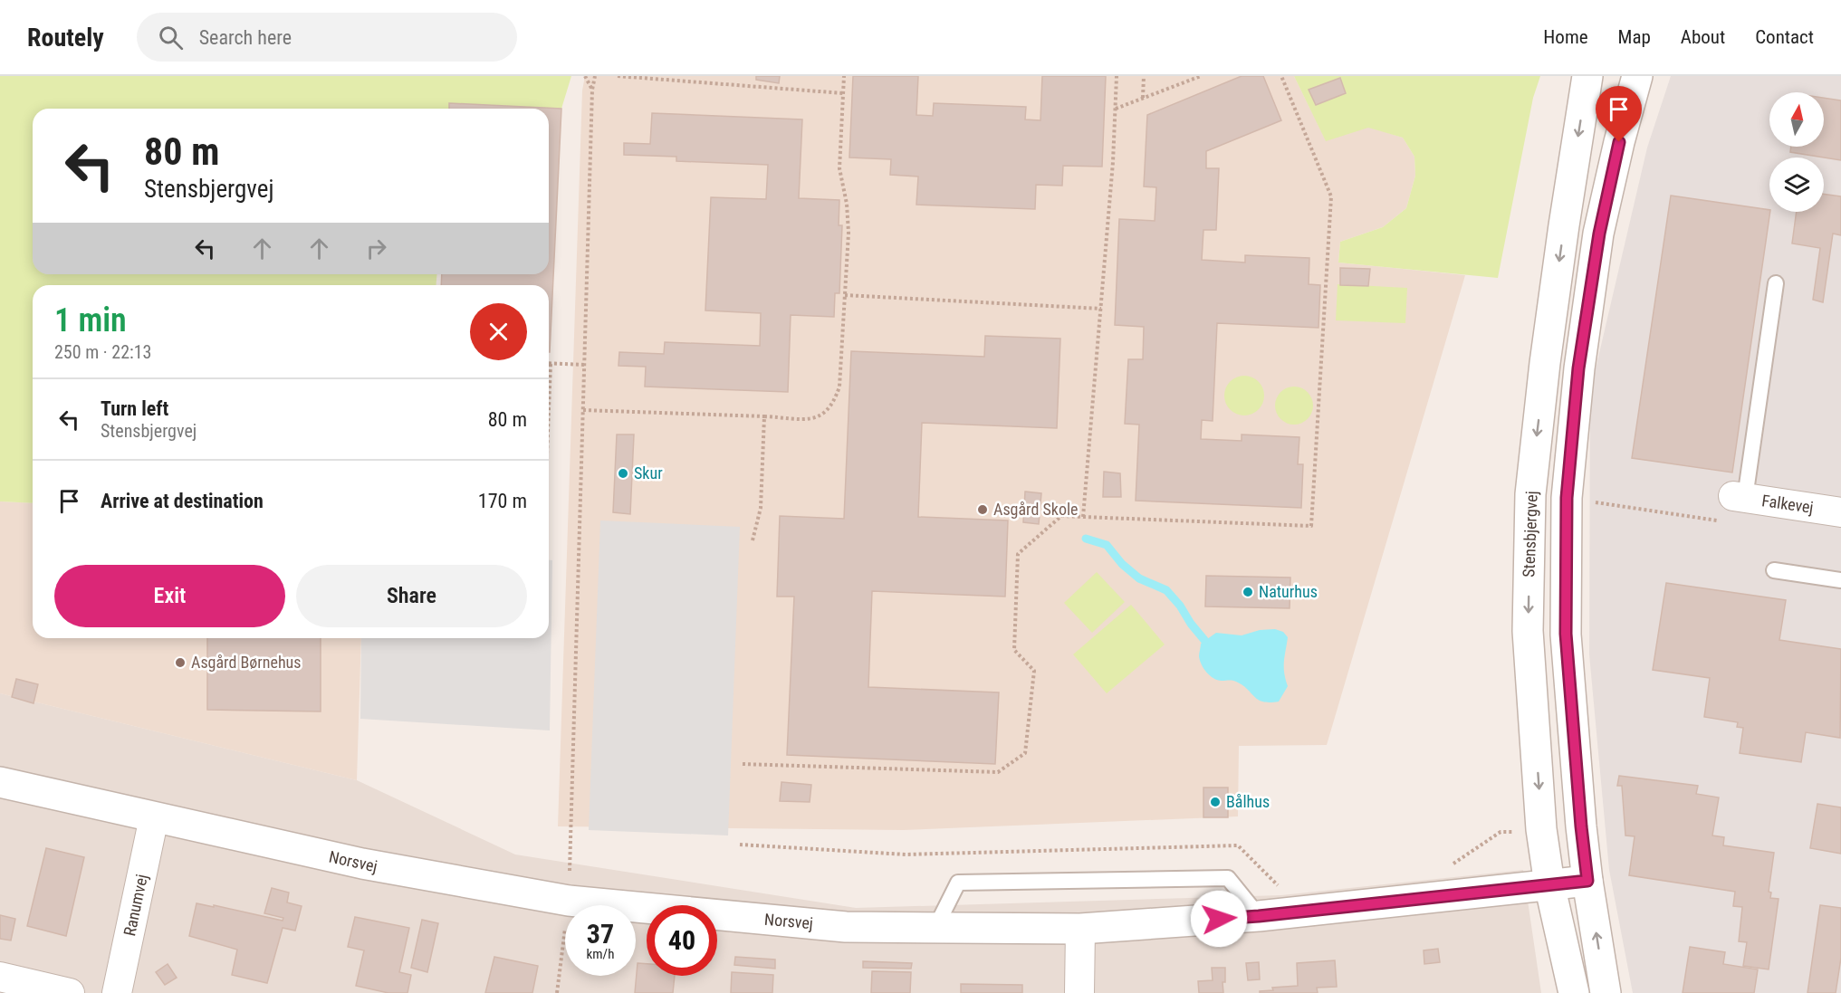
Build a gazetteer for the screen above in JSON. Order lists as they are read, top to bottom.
{
  "streets": {
    "street": [
      "Falkevej",
      "Stensbjergvej",
      "Norsvej",
      "Ranumvej"
    ]
  },
  "crossings": [
    ["Stensbjergvej", "Norsvej"],
    ["Norsvej", "Ranumvej"]
  ],
  "places": [
    "Skur",
    "Asgård Skole",
    "Naturhus",
    "Asgård Børnehus",
    "Bålhus"
  ],
  "north": "top",
  "page": {
    "header": "Routely",
    "search": "Search here",
    "nav": [
      "Home",
      "Map",
      "About",
      "Contact"
    ],
    "turn": ["80 m", "Stensbjergvej"],
    "heading": ["1 min", "250 m · 22:13"],
    "list": [
      {
        "name": "Turn left",
        "note": "Stensbjergvej",
        "value": "80 m"
      },
      {
        "name": "Arrive at destination",
        "value": "170 m"
      }
    ],
    "buttons": ["Exit", "Share"],
    "speed": "37 km/h",
    "limit": "40"
  }
}
